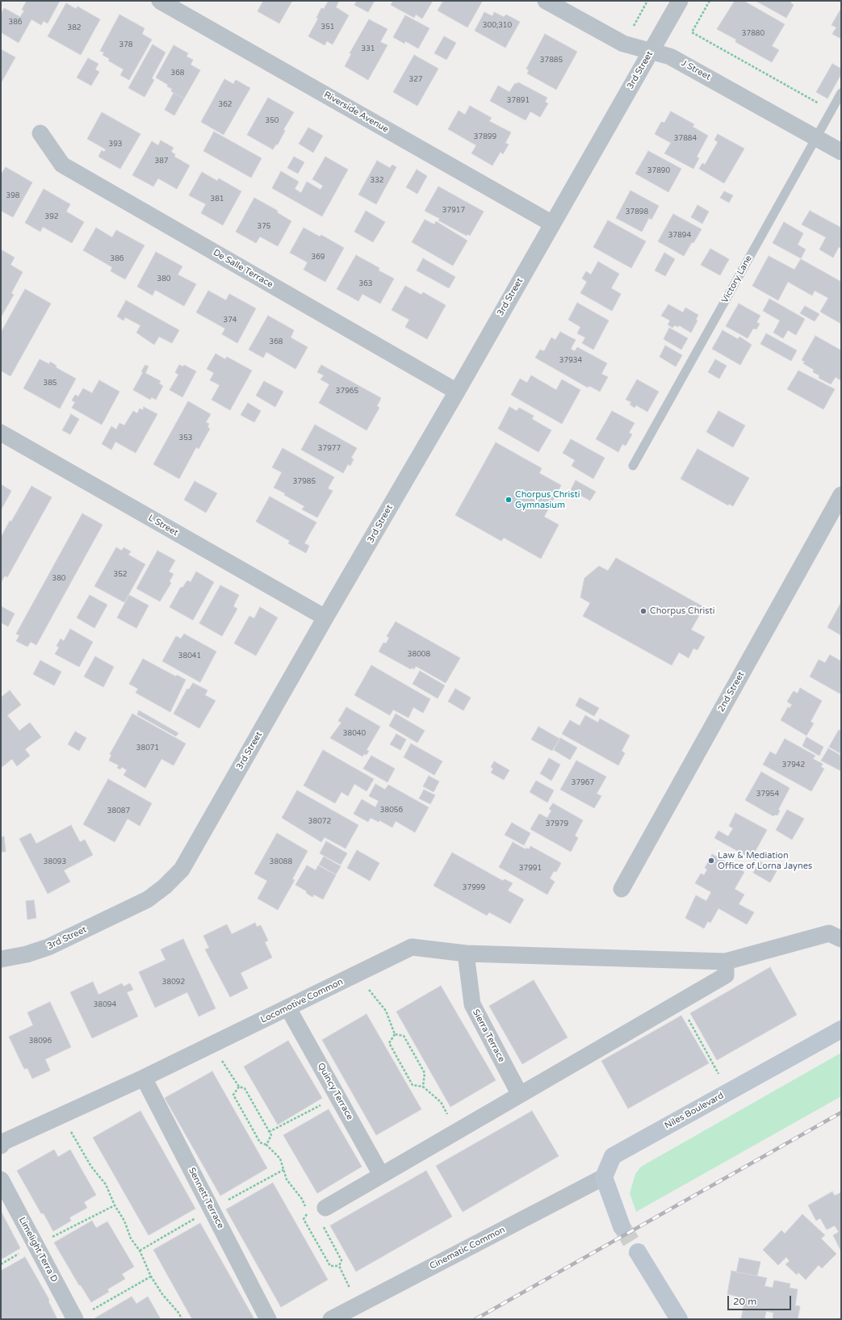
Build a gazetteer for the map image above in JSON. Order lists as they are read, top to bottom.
{
  "streets": {
    "main road": ["Niles Boulevard"],
    "street": [
      "3rd Street",
      "J Street",
      "Riverside Avenue",
      "De Salle Terrace",
      "L Street",
      "2nd Street",
      "Locomotive Common",
      "Sierra Terrace",
      "Quincy Terrace",
      "Sennett Terrace",
      "Cinematic Common",
      "Limelight Terra D"
    ],
    "lane": ["Victory Lane"]
  },
  "crossings": [
    ["3rd Street", "J Street"],
    ["3rd Street", "Riverside Avenue"],
    ["3rd Street", "De Salle Terrace"],
    ["3rd Street", "L Street"],
    ["J Street", "Victory Lane"],
    ["Locomotive Common", "Sierra Terrace"],
    ["Locomotive Common", "Quincy Terrace"],
    ["Locomotive Common", "Sennett Terrace"],
    ["Niles Boulevard", "Cinematic Common"]
  ],
  "places": ["Chorpus Christi Gymnasium", "Chorpus Christi", "Law & Mediation Office of Lorna Jaynes"],
  "house_numbers": [
    "386",
    "300;310",
    "351",
    "382",
    "37880",
    "378",
    "331",
    "37885",
    "368",
    "327",
    "37891",
    "362",
    "350",
    "37899",
    "37884",
    "393",
    "387",
    "37890",
    "332",
    "398",
    "381",
    "37917",
    "37898",
    "392",
    "375",
    "37894",
    "369",
    "386",
    "380",
    "363",
    "374",
    "368",
    "37934",
    "385",
    "37965",
    "353",
    "37977",
    "37985",
    "352",
    "380",
    "38008",
    "38041",
    "38040",
    "38071",
    "37942",
    "37967",
    "37954",
    "38056",
    "38087",
    "38072",
    "37979",
    "38093",
    "38088",
    "37991",
    "37999",
    "38092",
    "38094",
    "38096"
  ],
  "scale_bar": "20 m"
}
